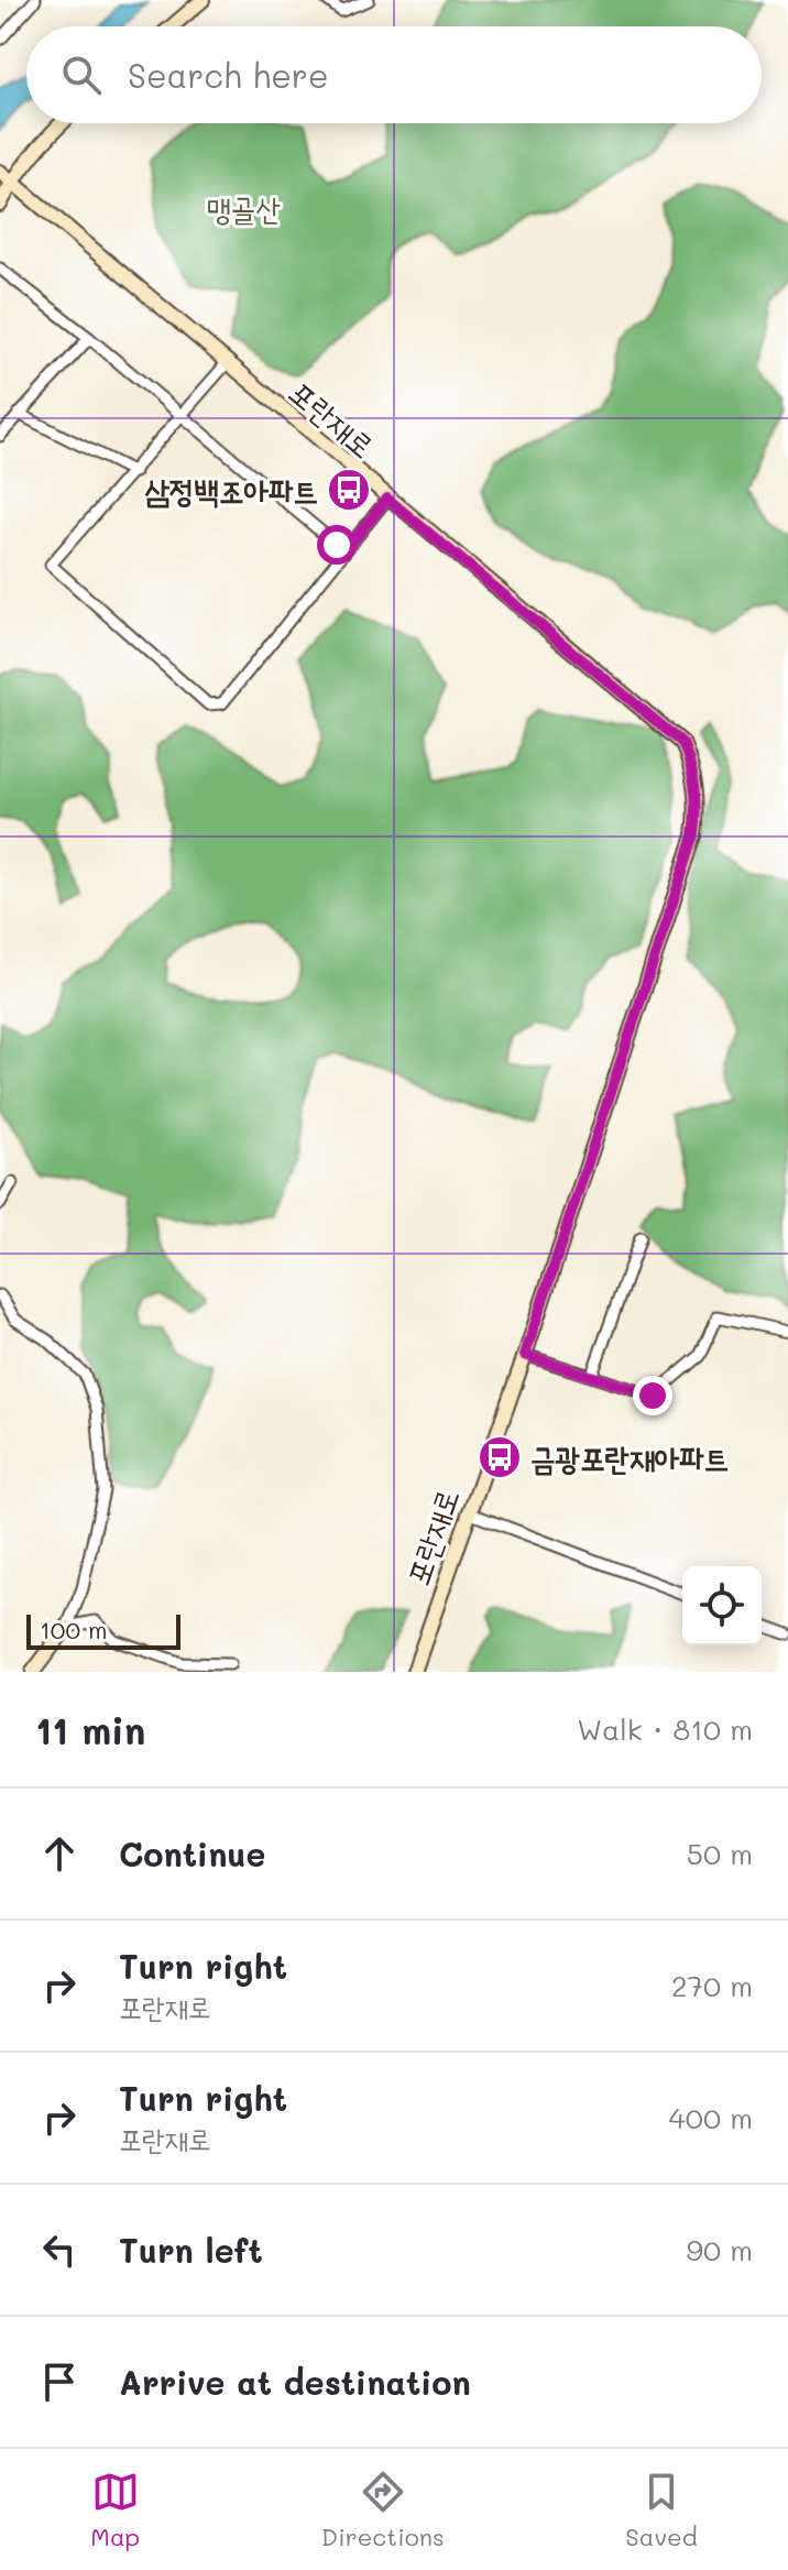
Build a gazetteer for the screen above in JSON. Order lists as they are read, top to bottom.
{
  "streets": {
    "street": ["포란재로"]
  },
  "parks": ["맹골산"],
  "places": {
    "bus stop": ["삼정백조아파트", "금광포란재아파트"]
  },
  "scale_bar": "100 m",
  "page": {
    "search": "Search here",
    "scale": "100 m",
    "heading": ["11 min", "Walk · 810 m"],
    "list": [
      ["Continue", "50 m"],
      ["Turn right", "포란재로", "270 m"],
      ["Turn right", "포란재로", "400 m"],
      ["Turn left", "90 m"],
      "Arrive at destination"
    ],
    "nav": ["Map", "Directions", "Saved"]
  }
}
